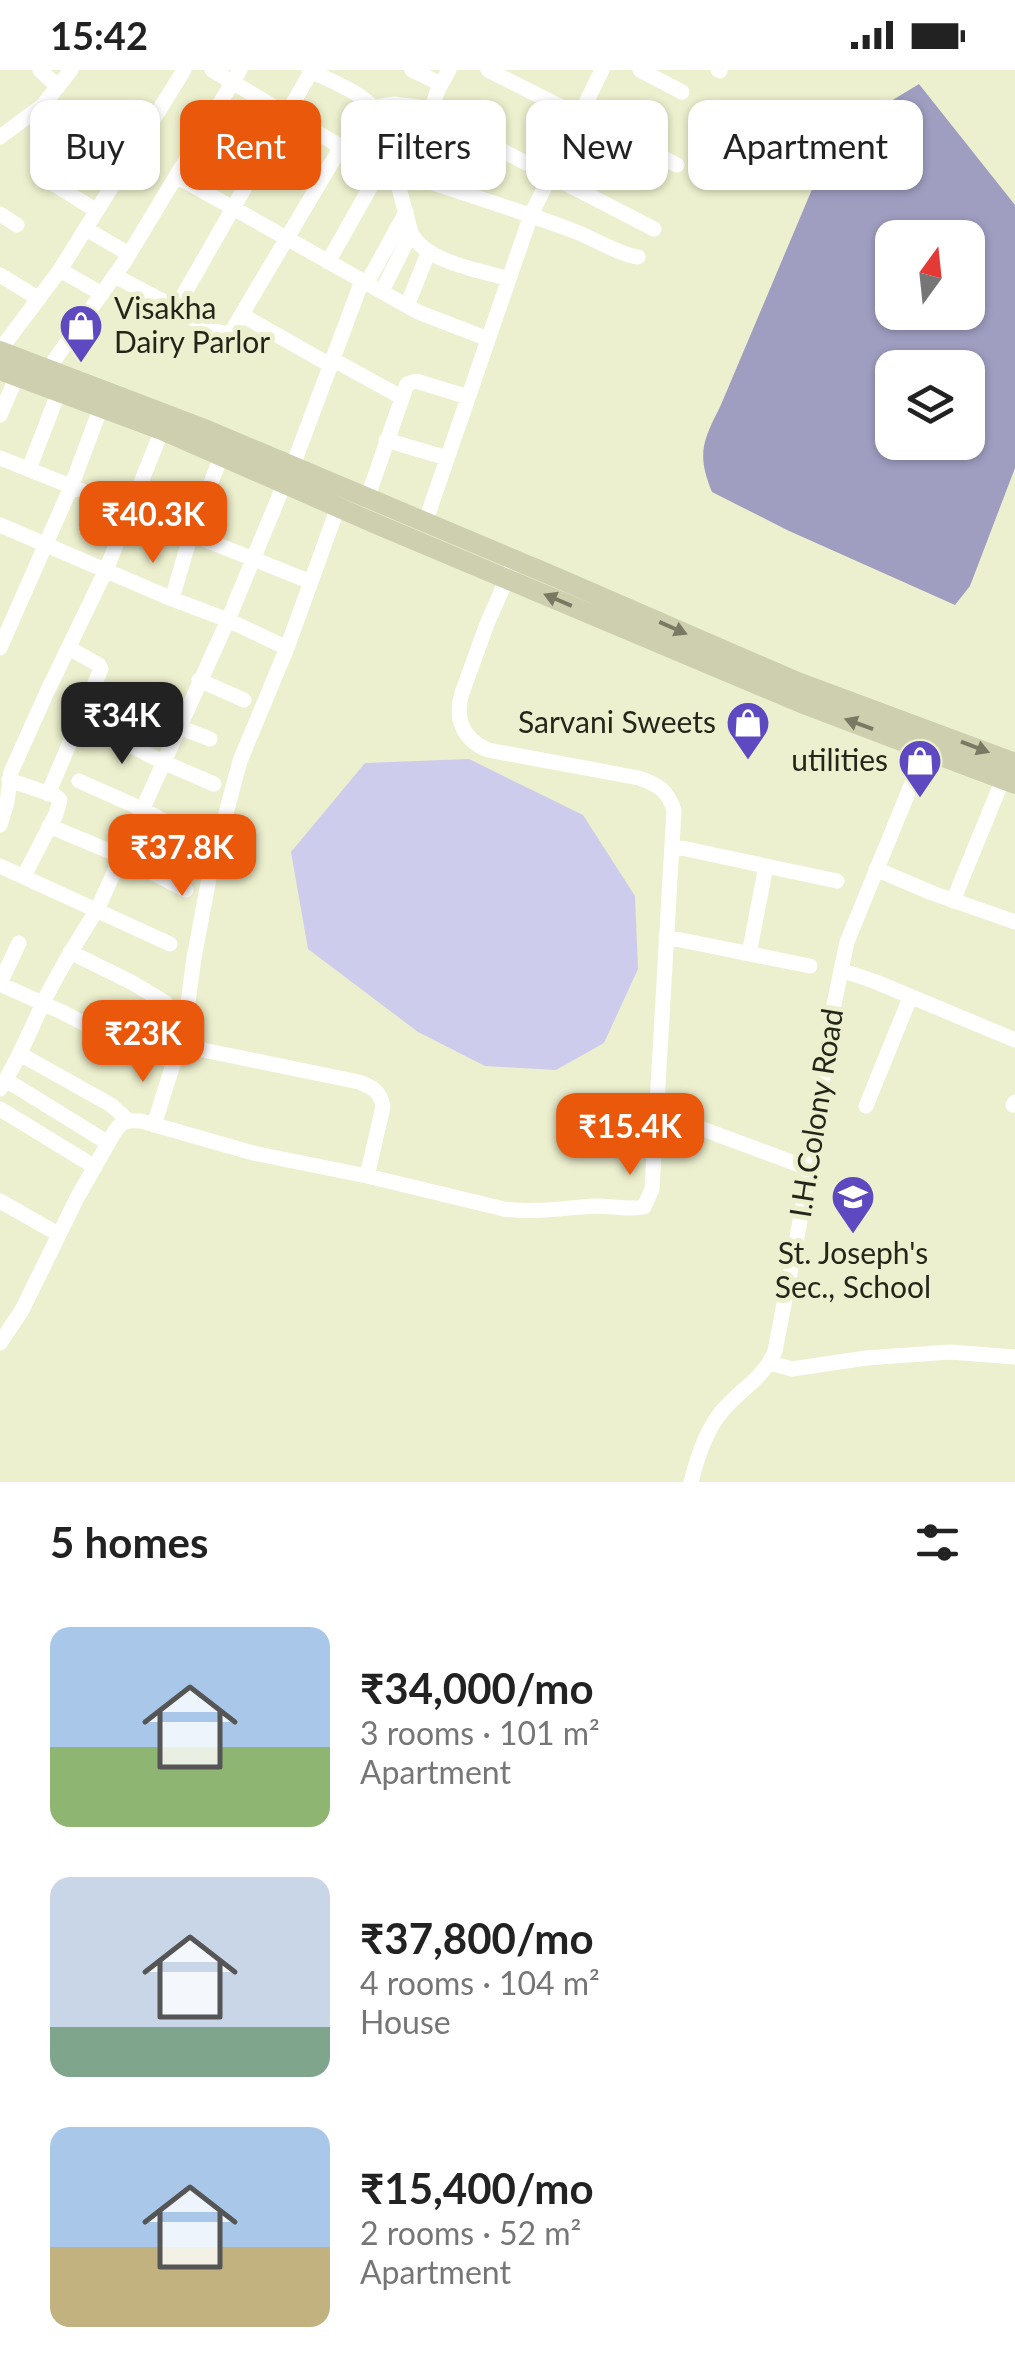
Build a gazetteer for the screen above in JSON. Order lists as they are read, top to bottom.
{
  "streets": {
    "street": ["I.H.Colony Road"]
  },
  "places": {
    "shop": ["Visakha Dairy Parlor", "Sarvani Sweets", "utilities"],
    "school or university": ["St. Joseph's Sec., School"]
  },
  "north": "top",
  "page": {
    "status": "15:42",
    "chip": [
      "Buy",
      "Rent",
      "Filters",
      "New",
      "Apartment"
    ],
    "price": [
      "₹40.3K",
      "₹34K",
      "₹37.8K",
      "₹23K",
      "₹15.4K"
    ],
    "heading": "5 homes",
    "list": [
      {
        "name": "₹34,000/mo",
        "note": "3 rooms · 101 m² · Apartment"
      },
      {
        "name": "₹37,800/mo",
        "note": "4 rooms · 104 m² · House"
      },
      {
        "name": "₹15,400/mo",
        "note": "2 rooms · 52 m² · Apartment"
      }
    ]
  }
}
